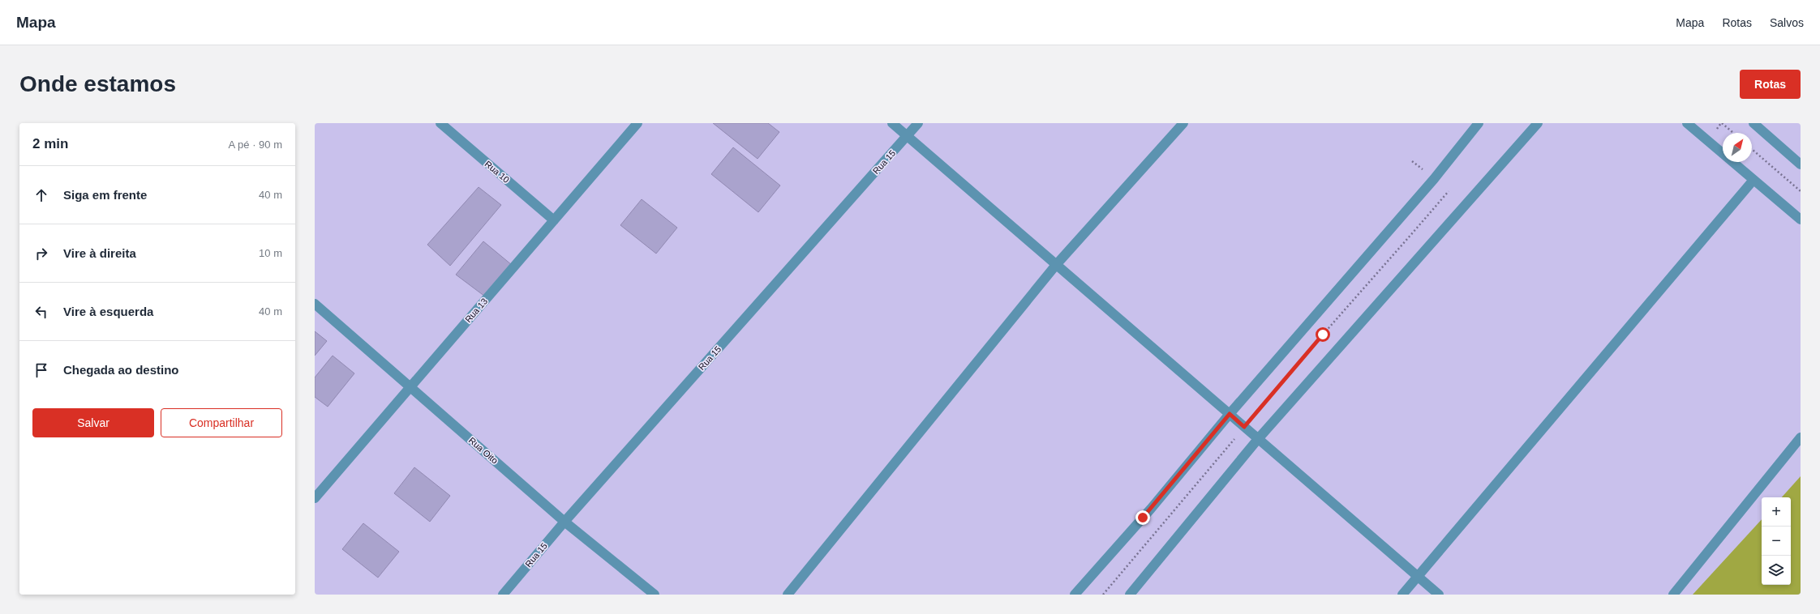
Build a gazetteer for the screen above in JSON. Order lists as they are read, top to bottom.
{
  "streets": {
    "street": [
      "Rua 15",
      "Rua 10",
      "Rua 13",
      "Rua Oito"
    ]
  },
  "crossings": [
    ["Rua 15", "Rua Oito"],
    ["Rua 10", "Rua 13"],
    ["Rua 13", "Rua Oito"]
  ],
  "north": "top right",
  "page": {
    "header": "Mapa",
    "nav": ["Mapa", "Rotas", "Salvos"],
    "buttons": [
      "Rotas",
      ["Salvar", "Compartilhar"]
    ],
    "title": "Onde estamos",
    "heading": ["2 min", "A pé · 90 m"],
    "list": [
      ["Siga em frente", "40 m"],
      ["Vire à direita", "10 m"],
      ["Vire à esquerda", "40 m"],
      "Chegada ao destino"
    ],
    "map_buttons": ["+", "−"]
  }
}
